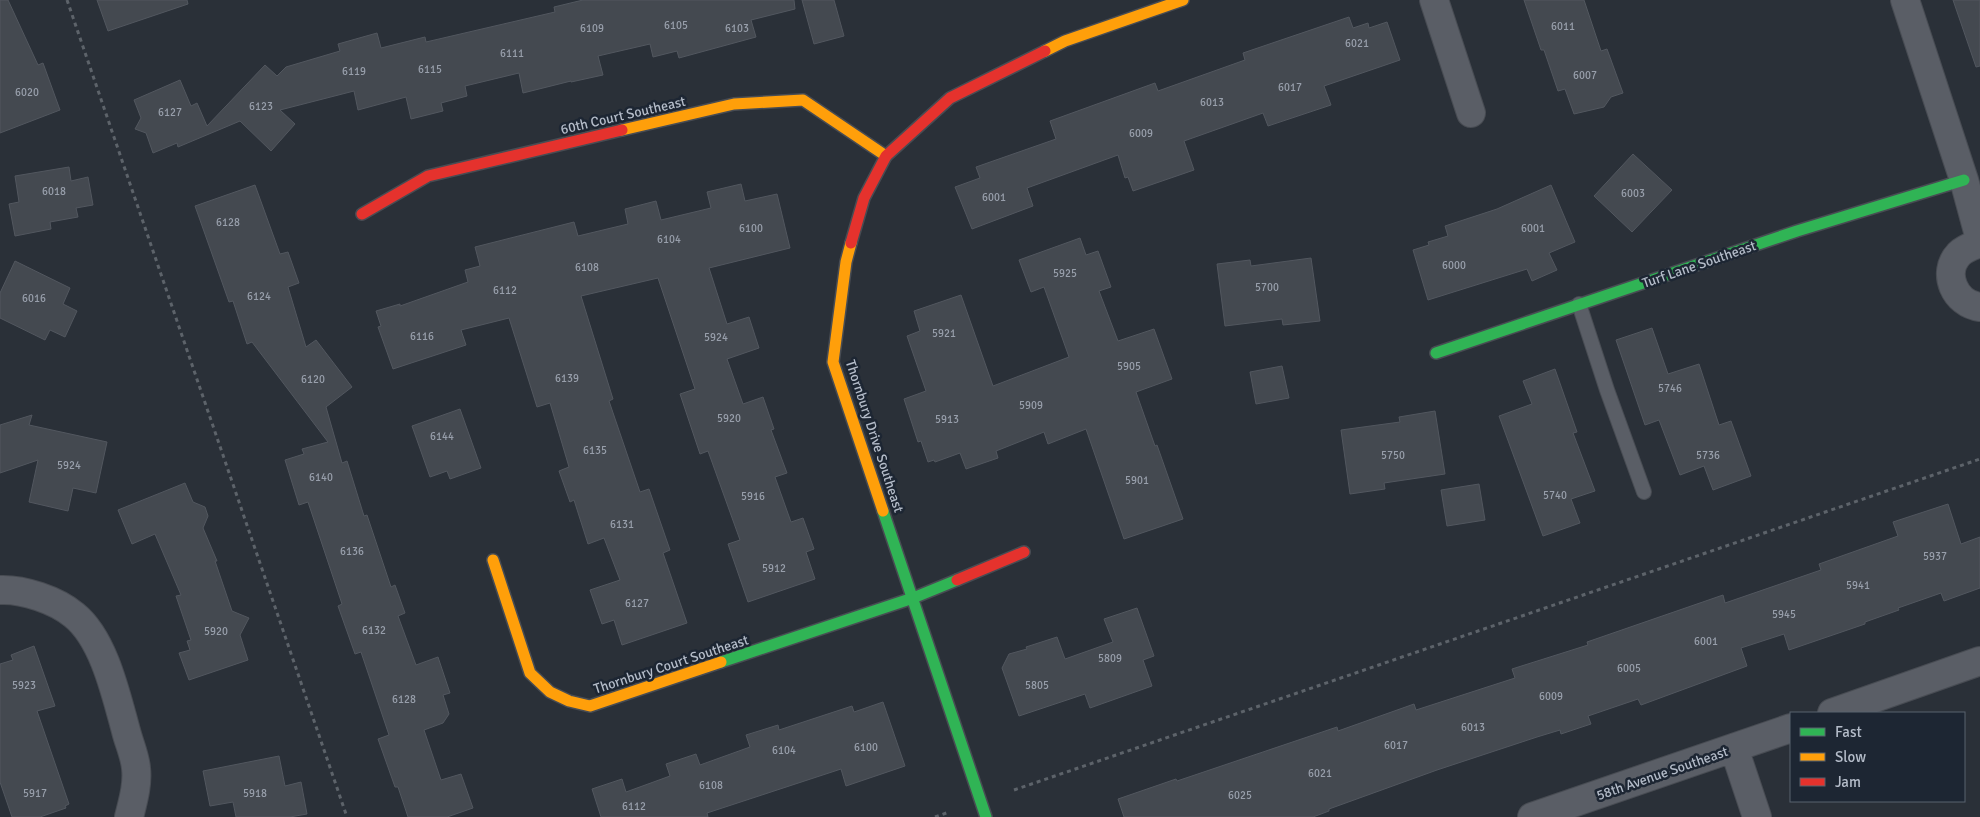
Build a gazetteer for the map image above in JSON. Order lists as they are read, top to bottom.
{
  "streets": {
    "street": [
      "60th Court Southeast",
      "Turf Lane Southeast",
      "Thornbury Drive Southeast",
      "Thornbury Court Southeast",
      "58th Avenue Southeast"
    ]
  },
  "crossings": [
    ["60th Court Southeast", "Thornbury Drive Southeast"],
    ["Thornbury Drive Southeast", "Thornbury Court Southeast"]
  ],
  "house_numbers": [
    "6105",
    "6011",
    "6109",
    "6103",
    "6021",
    "6111",
    "6115",
    "6119",
    "6007",
    "6017",
    "6020",
    "6013",
    "6123",
    "6127",
    "6009",
    "6018",
    "6003",
    "6001",
    "6128",
    "6100",
    "6001",
    "6104",
    "6000",
    "6108",
    "5925",
    "5700",
    "6112",
    "6124",
    "6016",
    "5921",
    "6116",
    "5924",
    "5905",
    "6139",
    "6120",
    "5746",
    "5909",
    "5920",
    "5913",
    "6144",
    "6135",
    "5750",
    "5736",
    "5924",
    "6140",
    "5901",
    "5740",
    "5916",
    "6131",
    "6136",
    "5937",
    "5912",
    "5941",
    "6127",
    "5945",
    "6132",
    "5920",
    "6001",
    "5809",
    "6005",
    "5923",
    "5805",
    "6009",
    "6128",
    "6013",
    "6017",
    "6100",
    "6104",
    "6021",
    "6108",
    "5917",
    "5918",
    "6025",
    "6112"
  ],
  "legend": ["Fast", "Slow", "Jam"]
}
